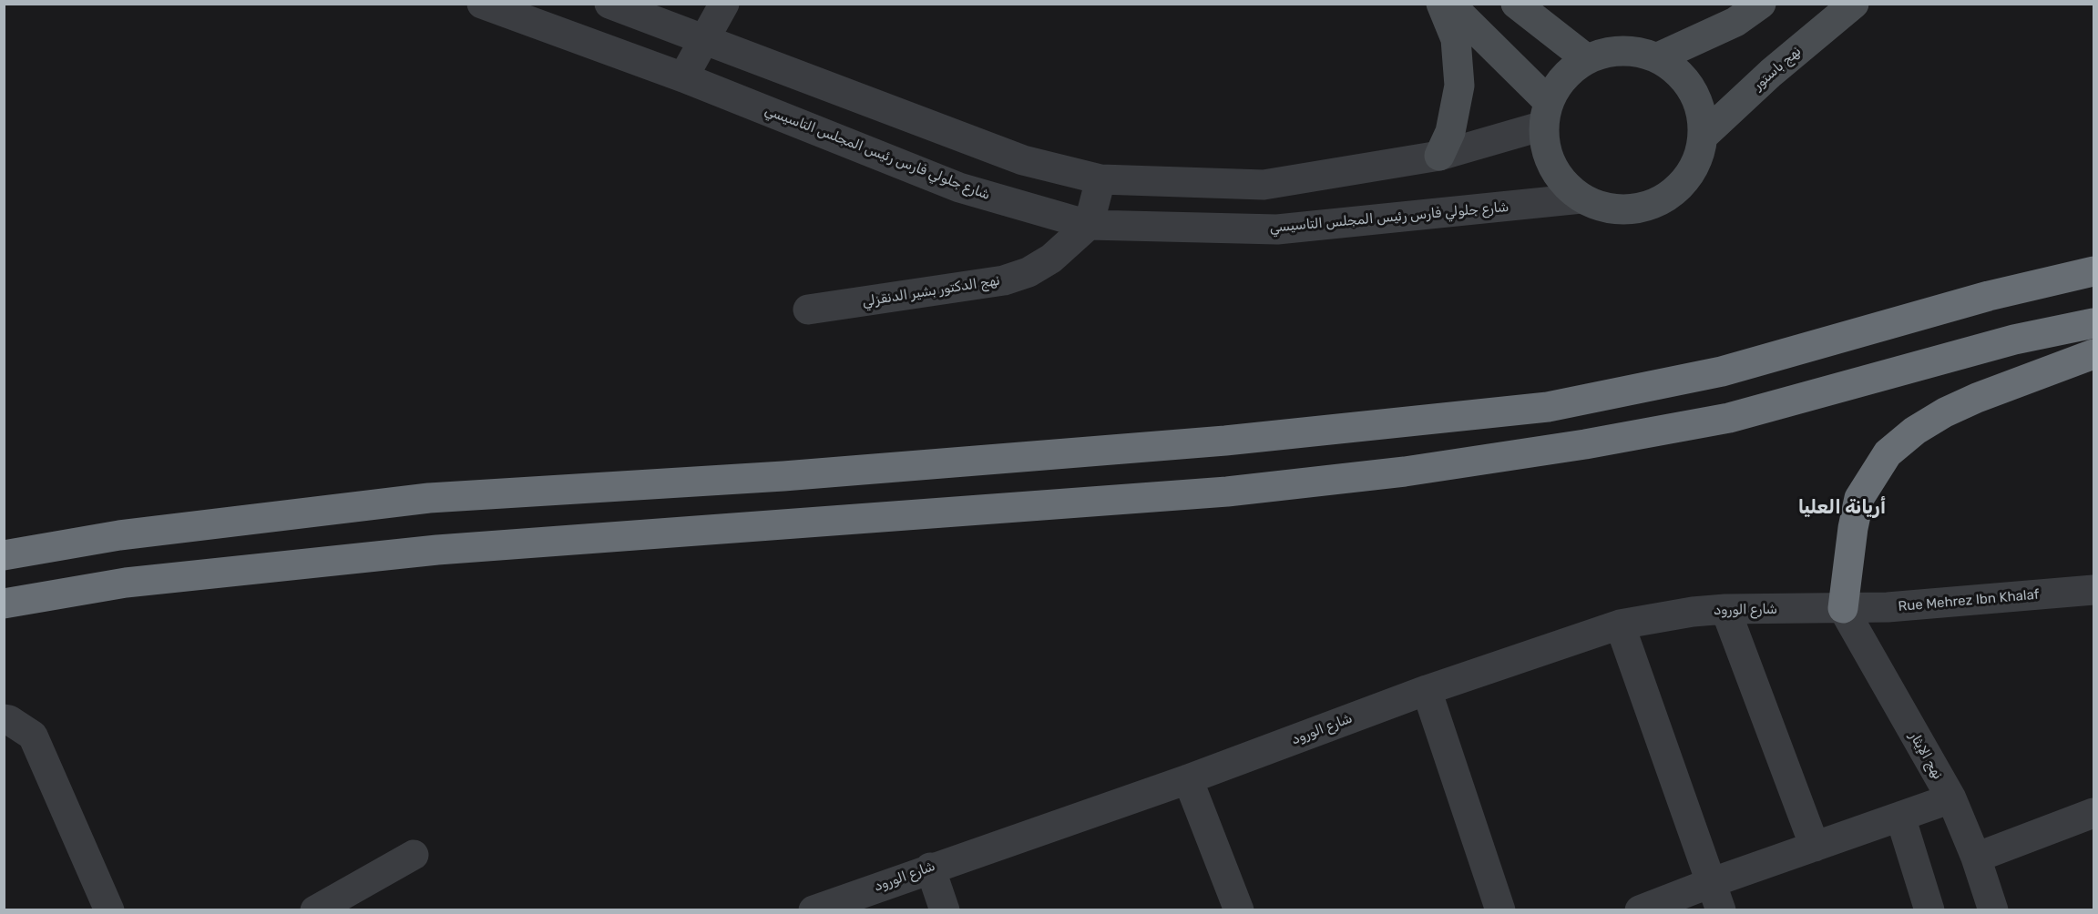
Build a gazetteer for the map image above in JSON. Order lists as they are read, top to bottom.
{
  "streets": {
    "main road": ["نهج باستور"],
    "street": [
      "شارع جلولي فارس رئيس المجلس التاسيسي",
      "نهج الدكتور بشير الدنقزلي",
      "Rue Mehrez Ibn Khalaf",
      "شارع الورود",
      "نهج الإيثار"
    ]
  },
  "crossings": [
    ["نهج باستور", "شارع جلولي فارس رئيس المجلس التاسيسي"],
    ["شارع جلولي فارس رئيس المجلس التاسيسي", "نهج الدكتور بشير الدنقزلي"],
    ["Rue Mehrez Ibn Khalaf", "شارع الورود"],
    ["Rue Mehrez Ibn Khalaf", "نهج الإيثار"],
    ["شارع الورود", "نهج الإيثار"]
  ],
  "districts": ["أريانة العليا"]
}
